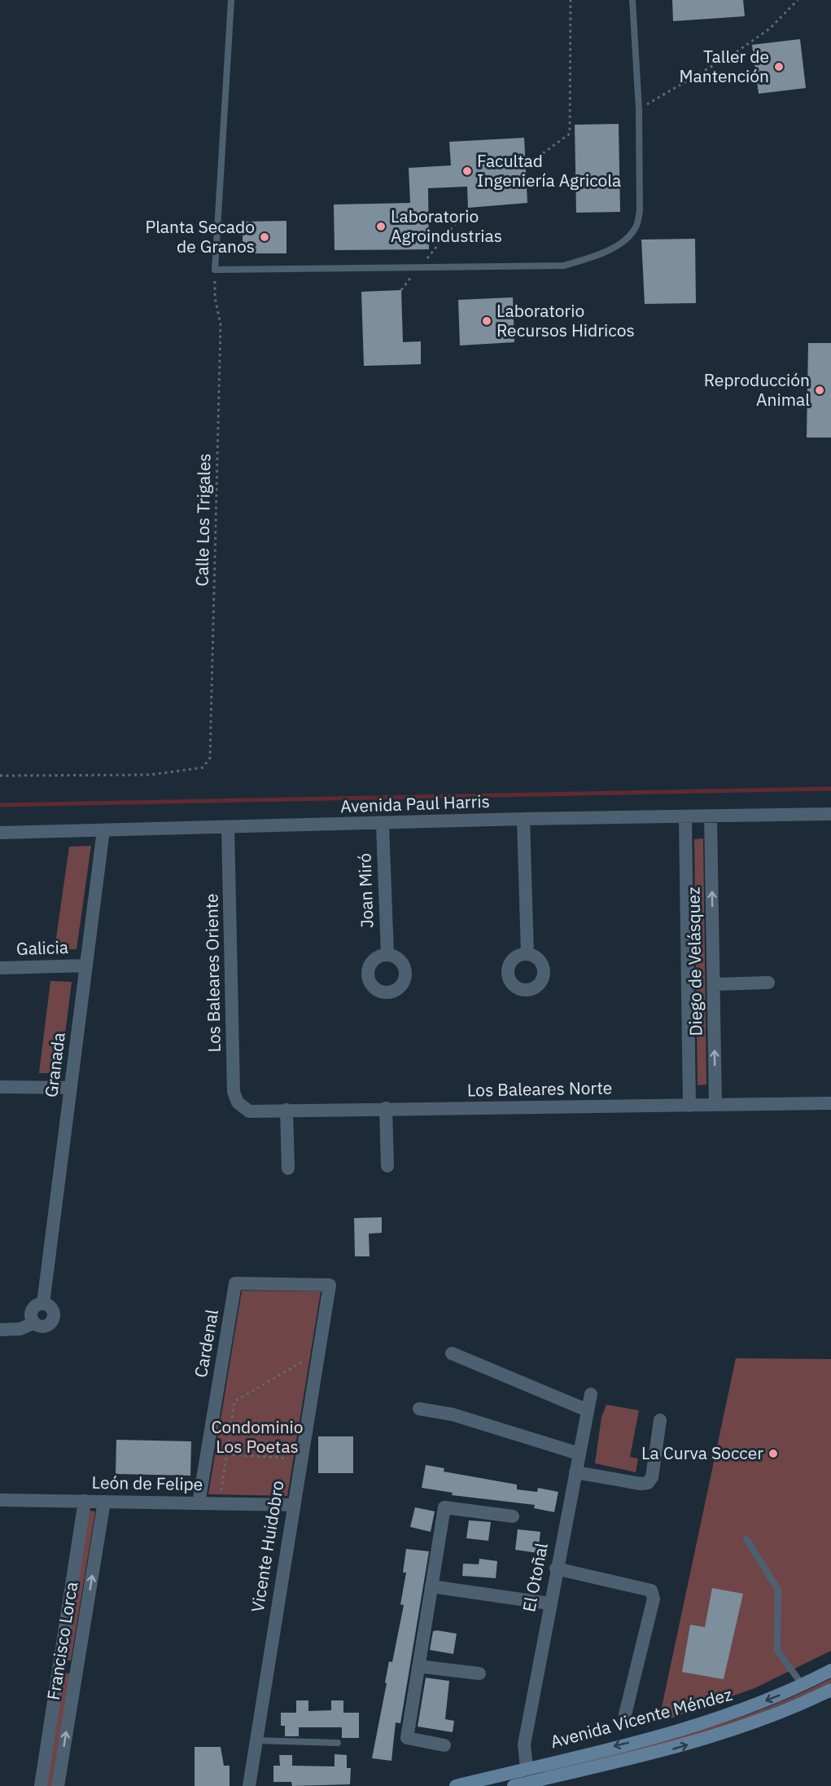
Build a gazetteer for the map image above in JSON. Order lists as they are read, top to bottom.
{
  "streets": {
    "main road": ["Avenida Vicente Méndez"],
    "street": [
      "Avenida Paul Harris",
      "Joan Miró",
      "Galicia",
      "Diego de Velásquez",
      "Los Baleares Oriente",
      "Granada",
      "Los Baleares Norte",
      "Cardenal",
      "León de Felipe",
      "Vicente Huidobro",
      "El Otoñal",
      "Francisco Lorca"
    ],
    "path": ["Calle Los Trigales"]
  },
  "crossings": [
    ["Avenida Paul Harris", "Joan Miró"],
    ["Avenida Paul Harris", "Diego de Velásquez"],
    ["Avenida Paul Harris", "Los Baleares Oriente"],
    ["Avenida Paul Harris", "Granada"],
    ["Galicia", "Granada"],
    ["Diego de Velásquez", "Los Baleares Norte"],
    ["Los Baleares Oriente", "Los Baleares Norte"],
    ["Cardenal", "León de Felipe"],
    ["Cardenal", "Vicente Huidobro"],
    ["León de Felipe", "Vicente Huidobro"],
    ["León de Felipe", "Francisco Lorca"],
    ["El Otoñal", "Avenida Vicente Méndez"]
  ],
  "parks": ["Condominio Los Poetas"],
  "places": [
    "Taller de Mantención",
    "Facultad Ingeniería Agricola",
    "Laboratorio Agroindustrias",
    "Planta Secado de Granos",
    "Laboratorio Recursos Hidricos",
    "Reproducción Animal",
    "La Curva Soccer"
  ]
}
